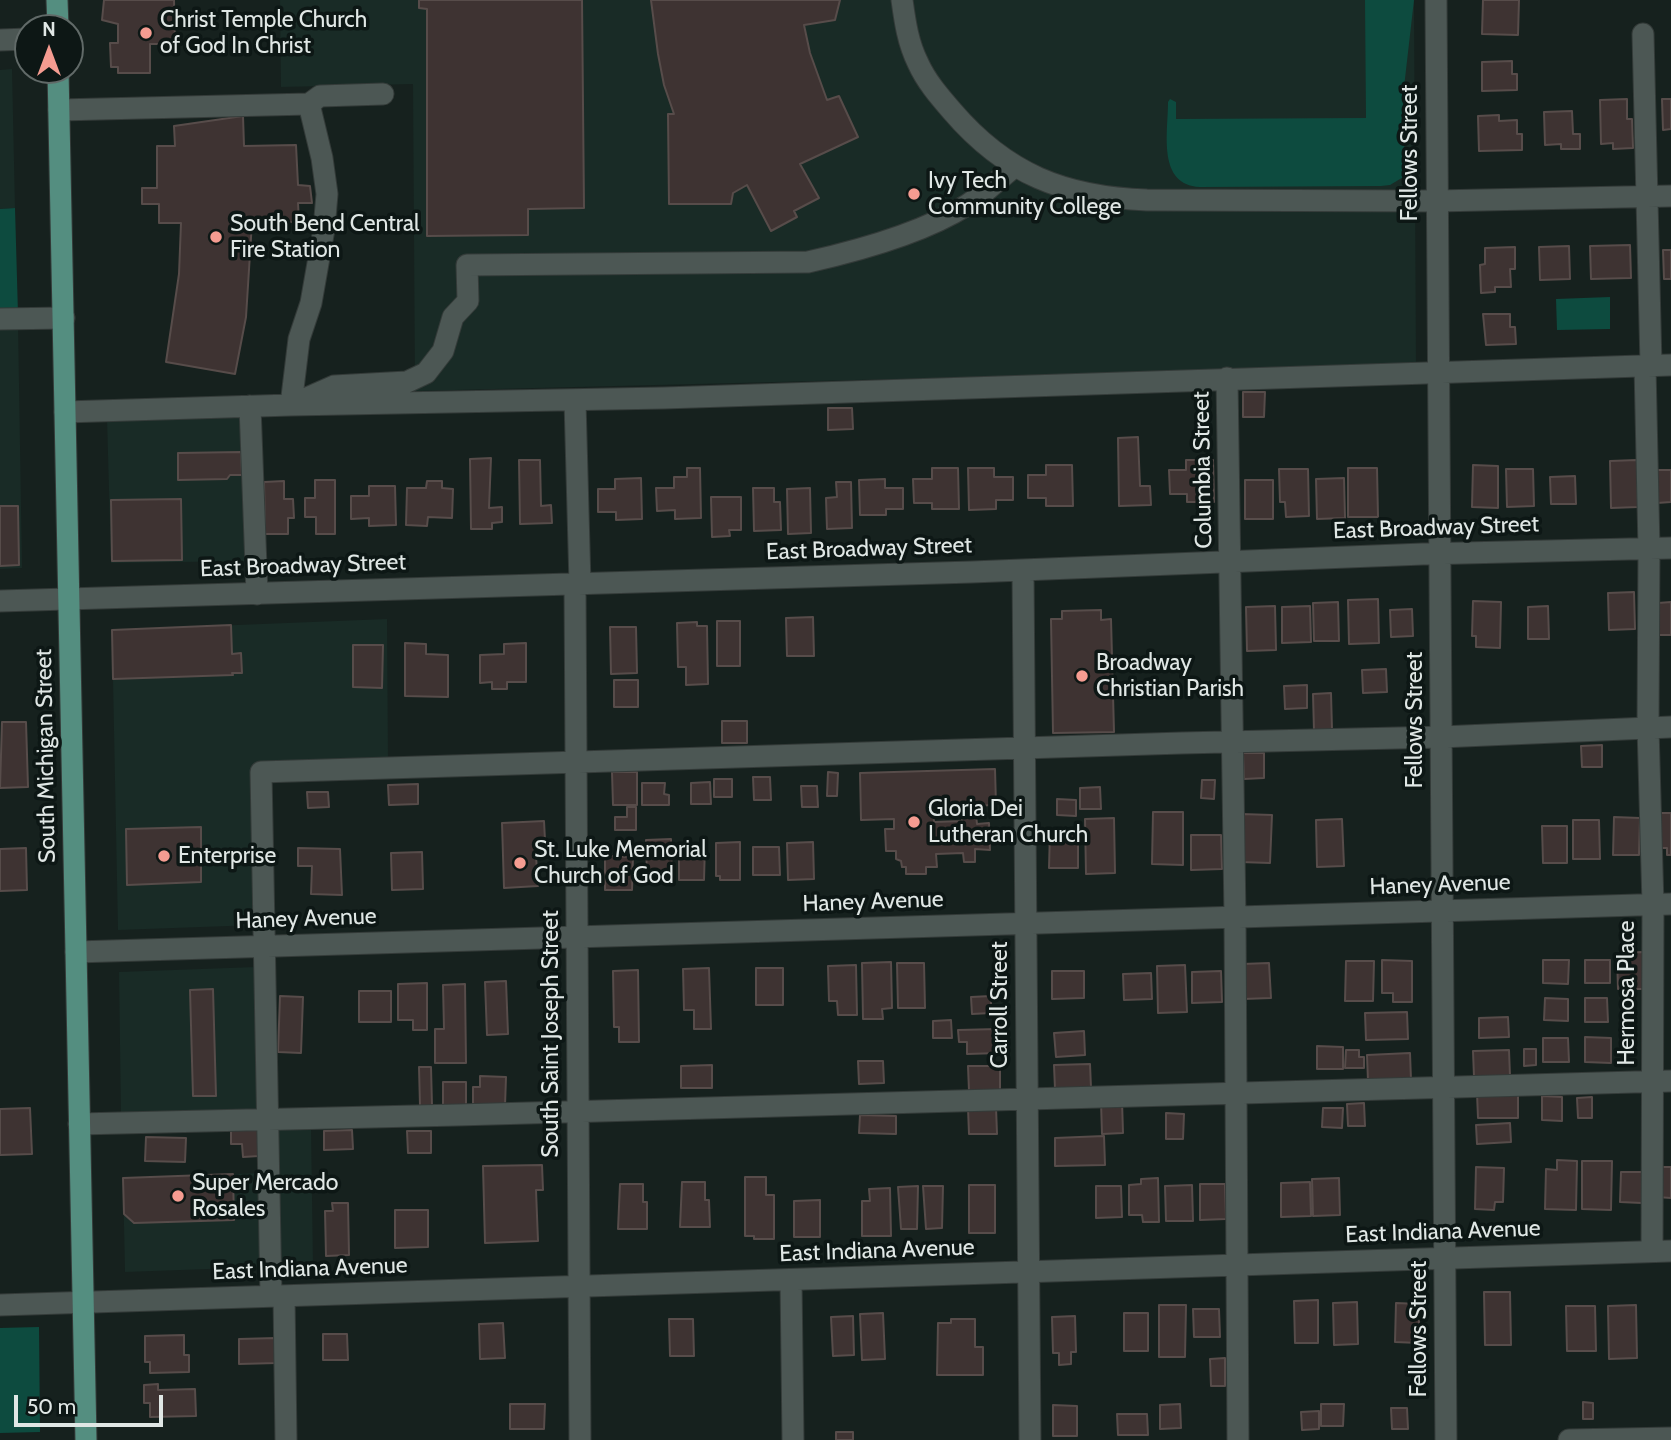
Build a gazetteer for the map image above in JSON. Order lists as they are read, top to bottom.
{
  "streets": {
    "main road": ["South Michigan Street"],
    "street": [
      "Fellows Street",
      "Columbia Street",
      "East Broadway Street",
      "Haney Avenue",
      "Hermosa Place",
      "Carroll Street",
      "South Saint Joseph Street",
      "East Indiana Avenue"
    ]
  },
  "crossings": [
    ["Fellows Street", "East Broadway Street"],
    ["Fellows Street", "Haney Avenue"],
    ["Fellows Street", "East Indiana Avenue"],
    ["Columbia Street", "East Broadway Street"],
    ["Columbia Street", "Haney Avenue"],
    ["Columbia Street", "East Indiana Avenue"],
    ["East Broadway Street", "South Michigan Street"],
    ["East Broadway Street", "Hermosa Place"],
    ["East Broadway Street", "Carroll Street"],
    ["East Broadway Street", "South Saint Joseph Street"],
    ["South Michigan Street", "Haney Avenue"],
    ["South Michigan Street", "East Indiana Avenue"],
    ["Haney Avenue", "Hermosa Place"],
    ["Haney Avenue", "Carroll Street"],
    ["Haney Avenue", "South Saint Joseph Street"],
    ["Hermosa Place", "East Indiana Avenue"],
    ["Carroll Street", "East Indiana Avenue"],
    ["South Saint Joseph Street", "East Indiana Avenue"]
  ],
  "places": [
    "Christ Temple Church of God In Christ",
    "Ivy Tech Community College",
    "South Bend Central Fire Station",
    "Broadway Christian Parish",
    "Gloria Dei Lutheran Church",
    "Enterprise",
    "St. Luke Memorial Church of God",
    "Super Mercado Rosales"
  ],
  "scale_bar": "50 m",
  "north": "top"
}
